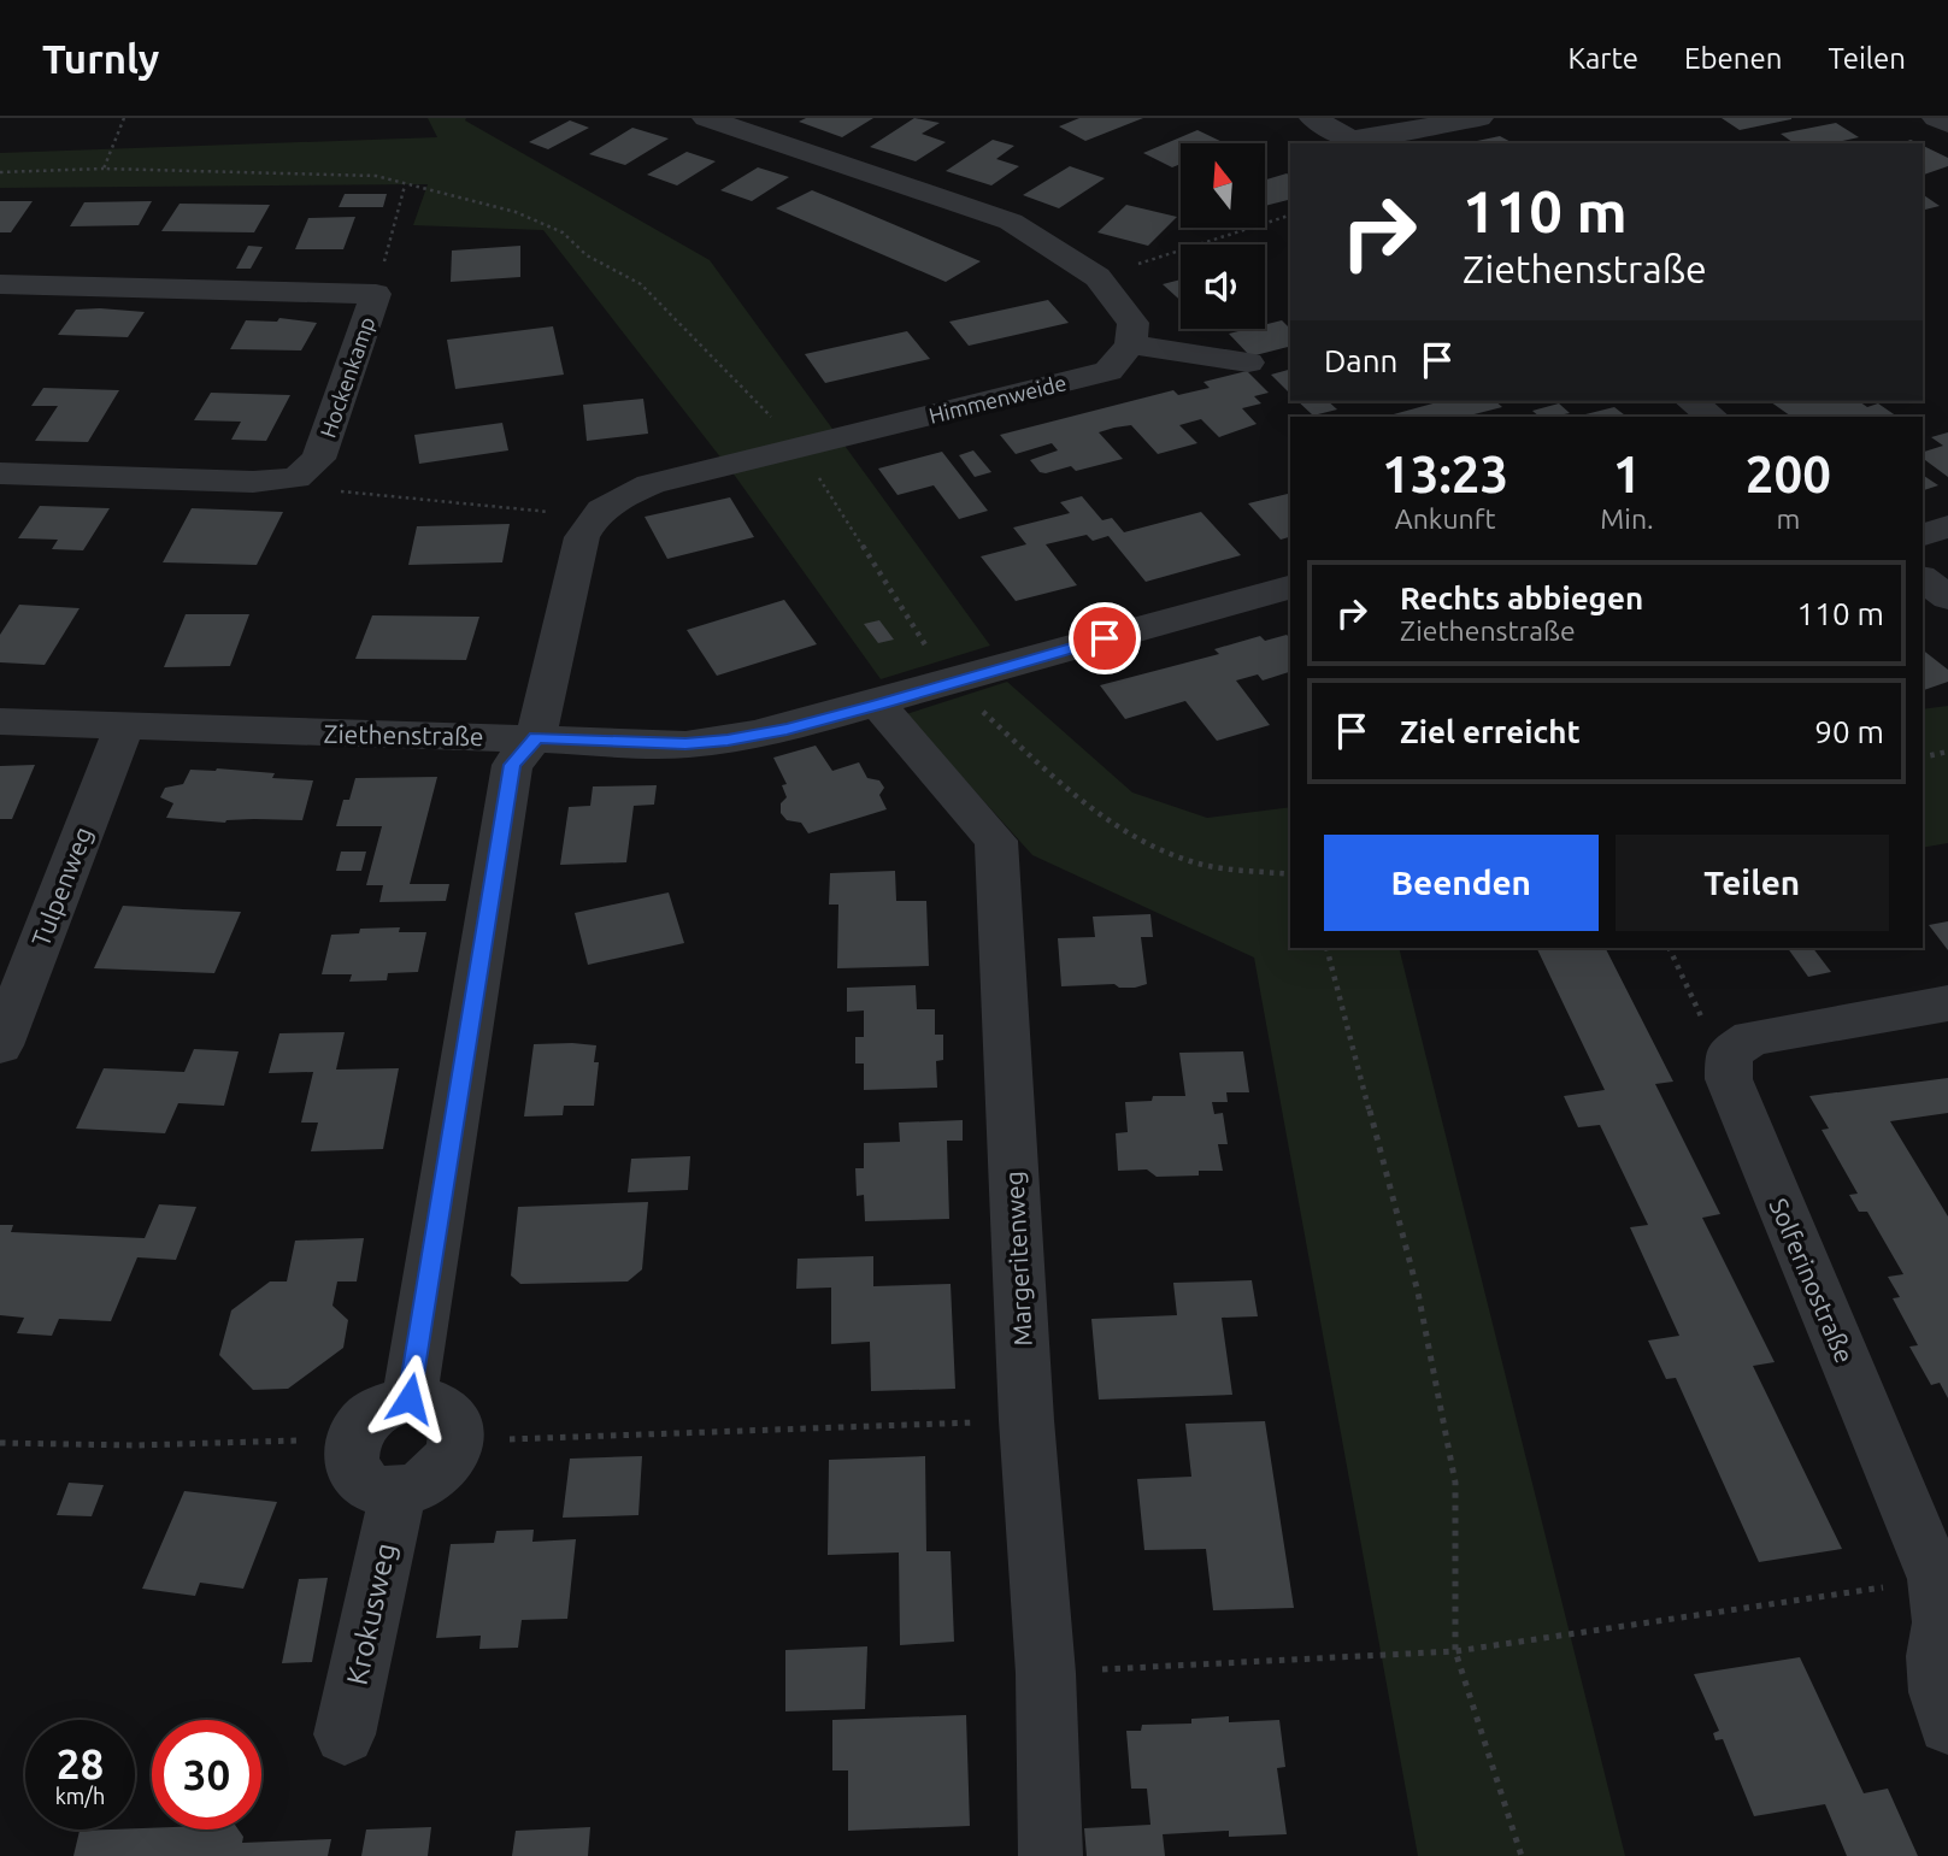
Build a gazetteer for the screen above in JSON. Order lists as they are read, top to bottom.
{
  "streets": {
    "street": [
      "Hockenkamp",
      "Himmenweide",
      "Ziethenstraße",
      "Tulpenweg",
      "Margeritenweg",
      "Solferinostraße",
      "Krokusweg"
    ]
  },
  "crossings": [
    ["Ziethenstraße", "Tulpenweg"],
    ["Ziethenstraße", "Margeritenweg"]
  ],
  "north": "top",
  "page": {
    "header": "Turnly",
    "nav": ["Karte", "Ebenen", "Teilen"],
    "turn": ["110 m", "Ziethenstraße"],
    "then": "Dann",
    "eta": [
      "13:23",
      "Ankunft",
      "1",
      "Min.",
      "200",
      "m"
    ],
    "list": [
      {
        "name": "Rechts abbiegen",
        "note": "Ziethenstraße",
        "value": "110 m"
      },
      {
        "name": "Ziel erreicht",
        "value": "90 m"
      }
    ],
    "buttons": ["Beenden", "Teilen"],
    "speed": "28 km/h",
    "limit": "30"
  }
}
